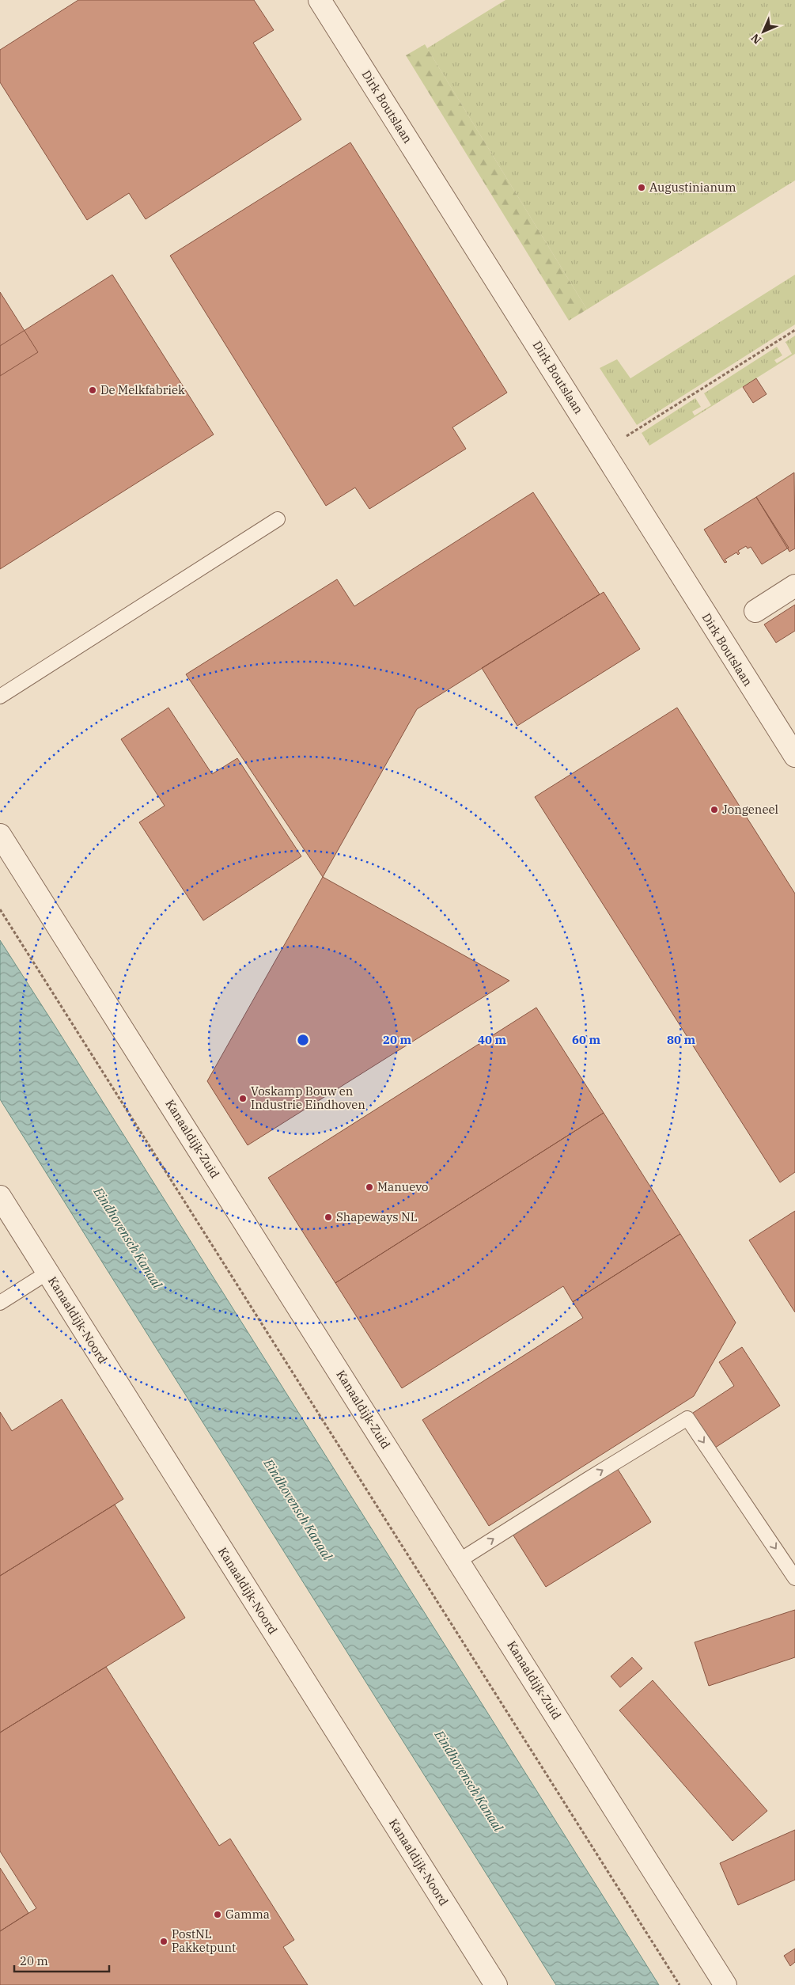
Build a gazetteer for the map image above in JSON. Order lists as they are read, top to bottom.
{
  "streets": {
    "street": ["Dirk Boutslaan", "Kanaaldijk-Zuid", "Kanaaldijk-Noord"]
  },
  "water": ["Eindhovensch Kanaal"],
  "places": [
    "Augustinianum",
    "De Melkfabriek",
    "Jongeneel",
    "Voskamp Bouw en Industrie Eindhoven",
    "Manuevo",
    "Shapeways NL",
    "Gamma",
    "PostNL Pakketpunt"
  ],
  "scale_bar": "20 m",
  "north": "bottom left",
  "rings": [
    "20 m",
    "40 m",
    "60 m",
    "80 m"
  ]
}
